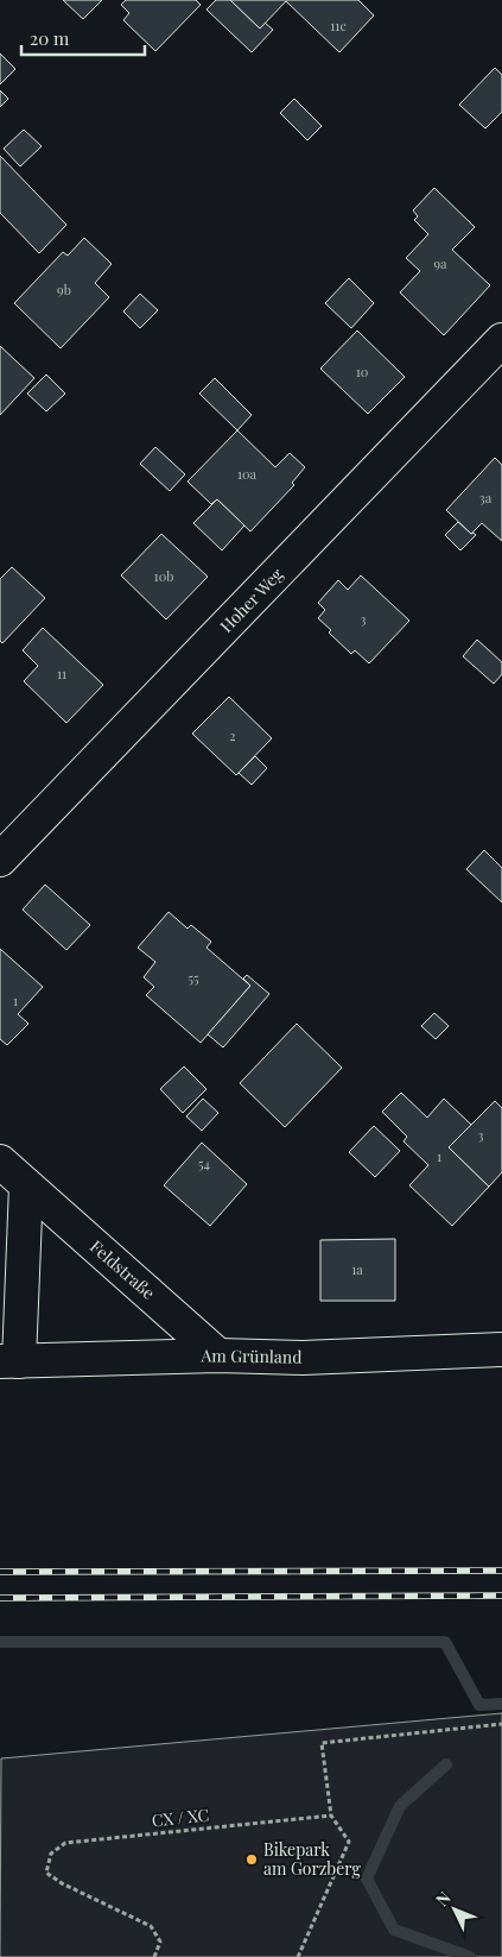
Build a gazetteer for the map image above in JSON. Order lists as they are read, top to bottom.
{
  "streets": {
    "street": ["Hoher Weg", "Feldstraße", "Am Grünland"],
    "path": ["CX / XC"]
  },
  "crossings": [
    ["Feldstraße", "Am Grünland"]
  ],
  "places": ["Bikepark am Gorzberg"],
  "house_numbers": [
    "11c",
    "9a",
    "9b",
    "10",
    "10a",
    "3a",
    "10b",
    "3",
    "11",
    "2",
    "55",
    "1",
    "3",
    "1",
    "54",
    "1a"
  ],
  "scale_bar": "20 m",
  "north": "top left"
}
